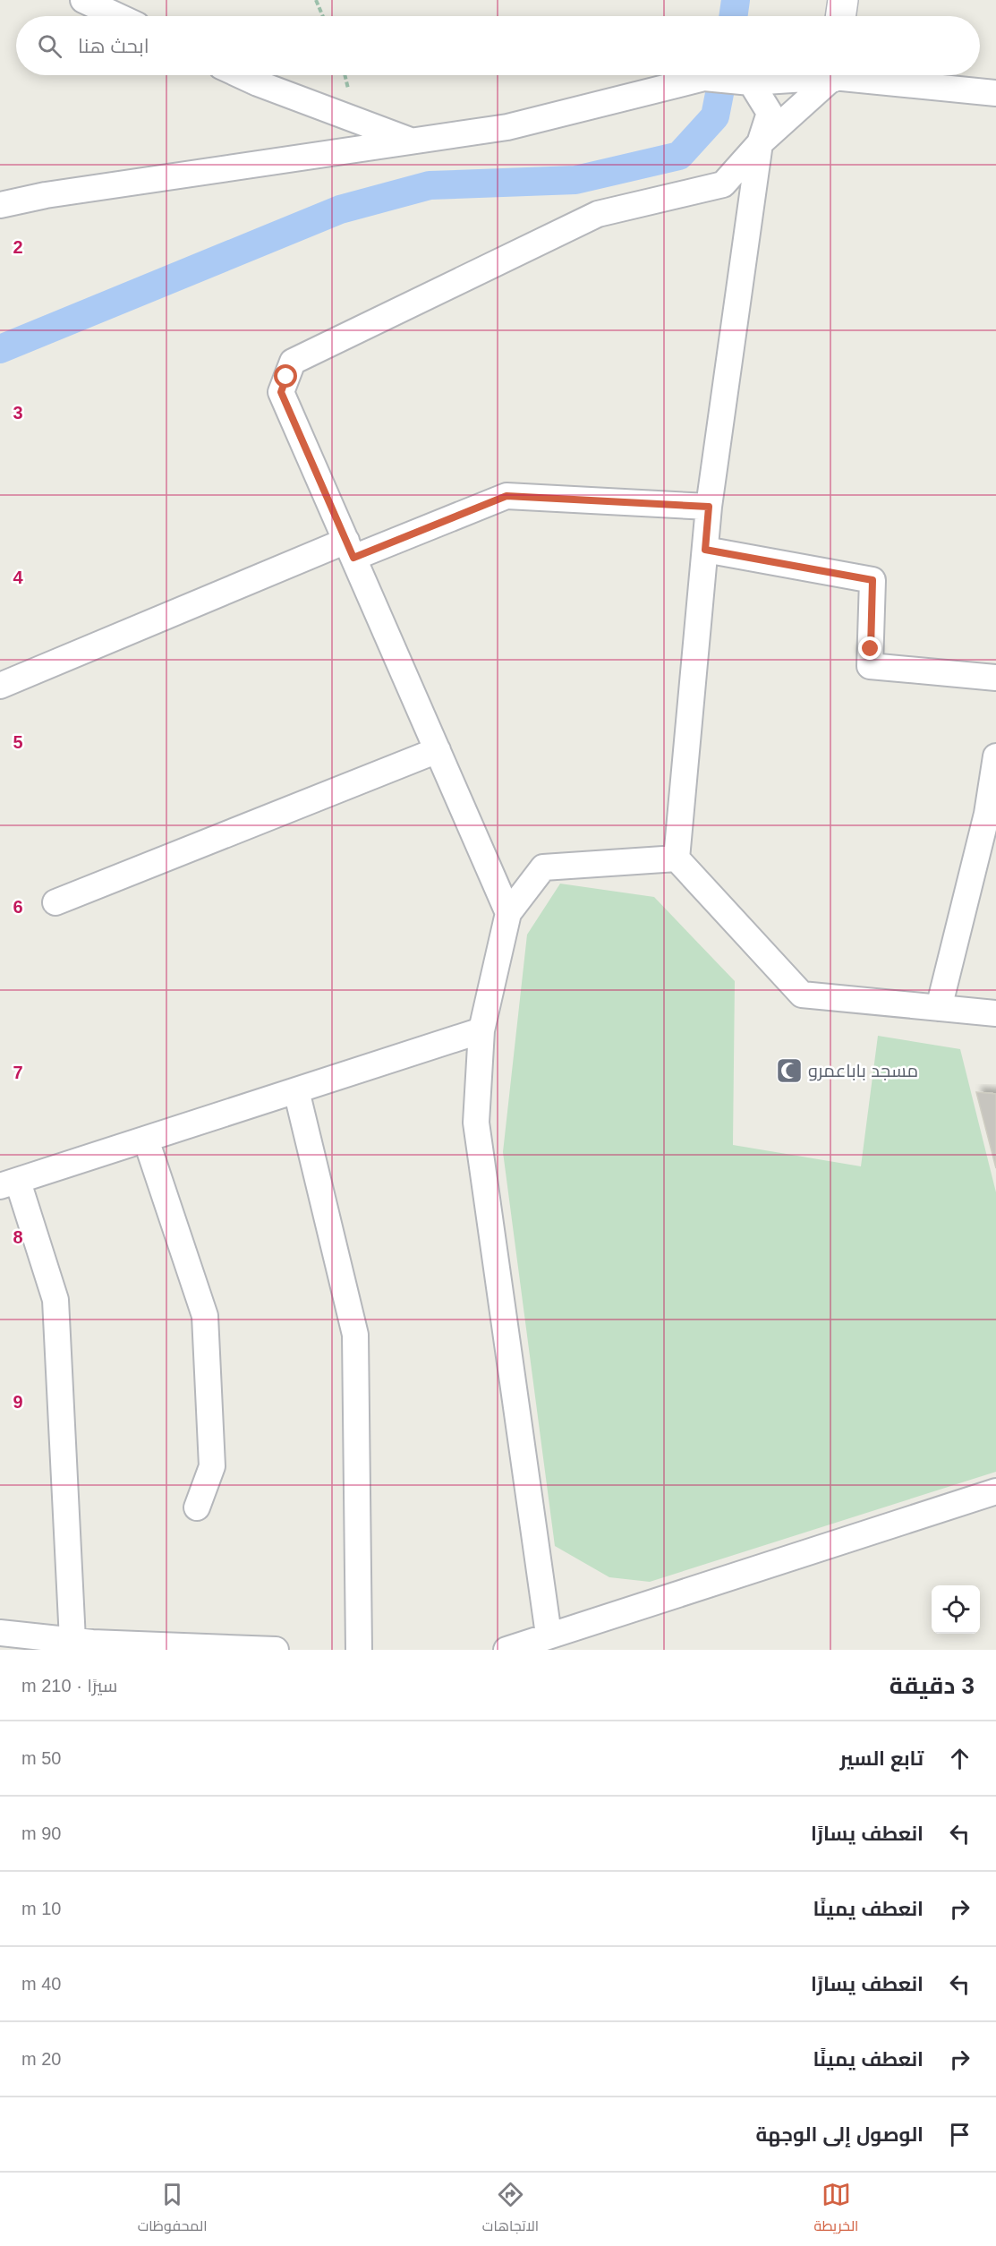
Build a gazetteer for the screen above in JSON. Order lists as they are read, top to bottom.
{
  "places": {
    "mosque": ["مسجد باباعمرو"]
  },
  "page": {
    "search": "ابحث هنا",
    "heading": ["3 دقيقة", "سيرًا · 210 m"],
    "list": [
      ["تابع السير", "50 m"],
      ["انعطف يسارًا", "90 m"],
      ["انعطف يمينًا", "10 m"],
      ["انعطف يسارًا", "40 m"],
      ["انعطف يمينًا", "20 m"],
      "الوصول إلى الوجهة"
    ],
    "nav": ["الخريطة", "الاتجاهات", "المحفوظات"]
  },
  "grid": {
    "rows": [
      "2",
      "3",
      "4",
      "5",
      "6",
      "7",
      "8",
      "9"
    ]
  }
}
